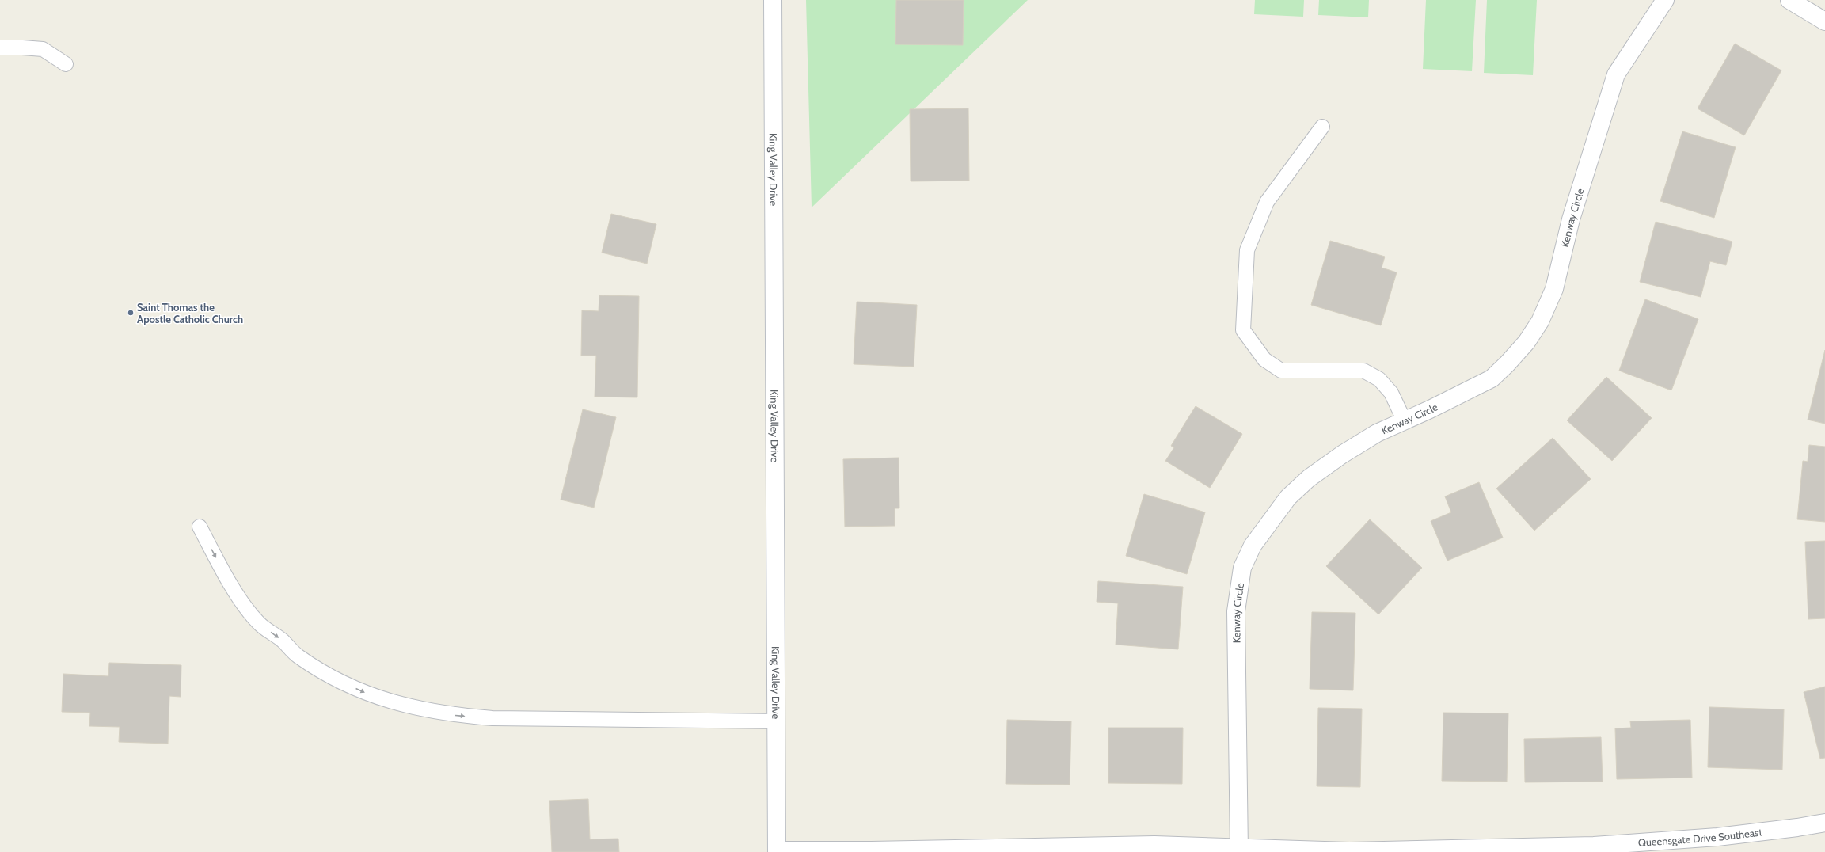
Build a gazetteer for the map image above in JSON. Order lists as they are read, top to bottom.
{
  "streets": {
    "street": ["King Valley Drive", "Kenway Circle", "Queensgate Drive Southeast"]
  },
  "crossings": [
    ["King Valley Drive", "Queensgate Drive Southeast"],
    ["Kenway Circle", "Queensgate Drive Southeast"]
  ],
  "places": ["Saint Thomas the Apostle Catholic Church"]
}
